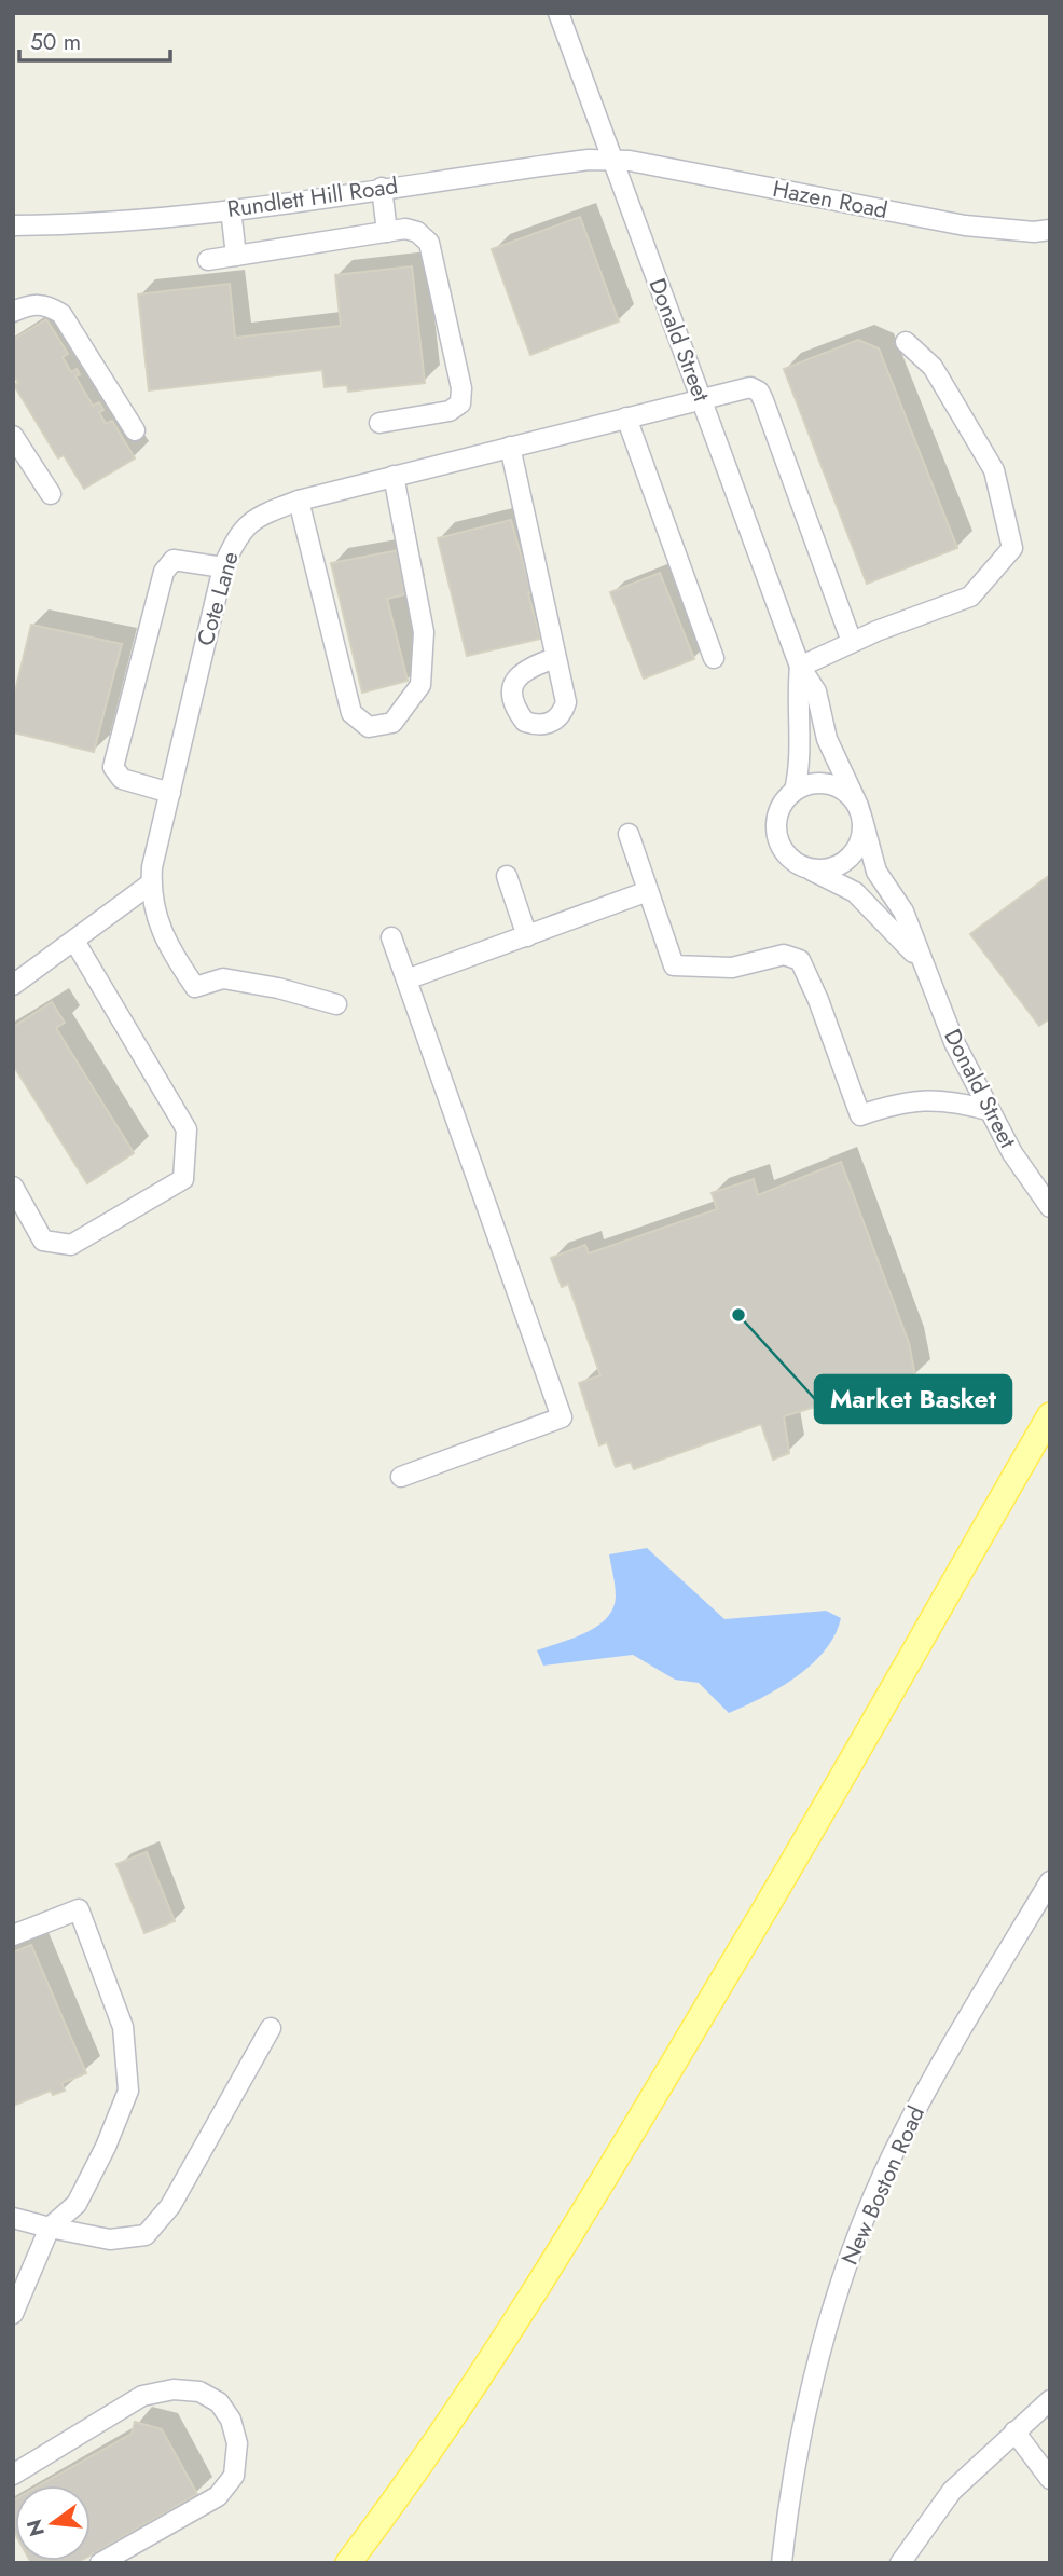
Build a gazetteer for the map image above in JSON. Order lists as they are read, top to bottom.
{
  "streets": {
    "street": [
      "Rundlett Hill Road",
      "Hazen Road",
      "Donald Street",
      "Cote Lane",
      "New Boston Road"
    ]
  },
  "crossings": [
    ["Rundlett Hill Road", "Hazen Road"],
    ["Rundlett Hill Road", "Donald Street"],
    ["Hazen Road", "Donald Street"],
    ["Donald Street", "Cote Lane"]
  ],
  "places": ["Market Basket"],
  "scale_bar": "50 m",
  "north": "left"
}
